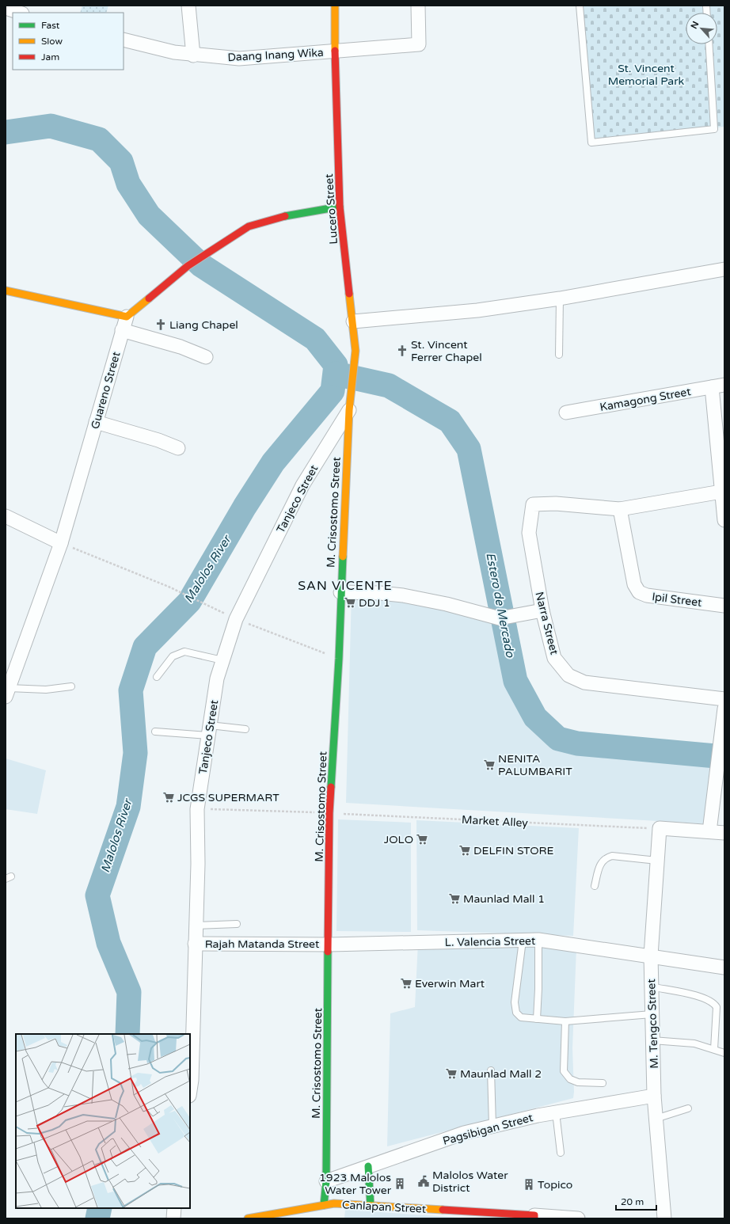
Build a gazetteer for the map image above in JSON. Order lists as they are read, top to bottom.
{
  "streets": {
    "street": [
      "Daang Inang Wika",
      "Lucero Street",
      "Guareno Street",
      "Kamagong Street",
      "Tanjeco Street",
      "M. Crisostomo Street",
      "Ipil Street",
      "Narra Street",
      "L. Valencia Street",
      "Rajah Matanda Street",
      "M. Tengco Street",
      "Pagsibigan Street",
      "Canlapan Street"
    ],
    "path": ["Market Alley"]
  },
  "crossings": [
    ["Daang Inang Wika", "Lucero Street"],
    ["Lucero Street", "Tanjeco Street"],
    ["Lucero Street", "M. Crisostomo Street"],
    ["Tanjeco Street", "M. Crisostomo Street"],
    ["Tanjeco Street", "Market Alley"],
    ["Tanjeco Street", "Rajah Matanda Street"],
    ["M. Crisostomo Street", "Market Alley"],
    ["M. Crisostomo Street", "L. Valencia Street"],
    ["M. Crisostomo Street", "Rajah Matanda Street"],
    ["M. Crisostomo Street", "Pagsibigan Street"],
    ["M. Crisostomo Street", "Canlapan Street"],
    ["Ipil Street", "Narra Street"],
    ["Market Alley", "M. Tengco Street"],
    ["L. Valencia Street", "Rajah Matanda Street"],
    ["L. Valencia Street", "M. Tengco Street"],
    ["M. Tengco Street", "Pagsibigan Street"]
  ],
  "districts": ["SAN VICENTE"],
  "water": ["Malolos River", "Estero de Mercado"],
  "parks": ["St. Vincent Memorial Park"],
  "places": {
    "church": ["Liang Chapel", "St. Vincent Ferrer Chapel"],
    "supermarket": [
      "DDJ 1",
      "NENITA PALUMBARIT",
      "JCGS SUPERMART",
      "JOLO",
      "DELFIN STORE",
      "Maunlad Mall 1",
      "Everwin Mart",
      "Maunlad Mall 2"
    ],
    "public building": ["Malolos Water District"],
    "building": ["1923 Malolos Water Tower", "Topico"]
  },
  "legend": ["Fast", "Slow", "Jam"],
  "scale_bar": "20 m",
  "north": "top left"
}
